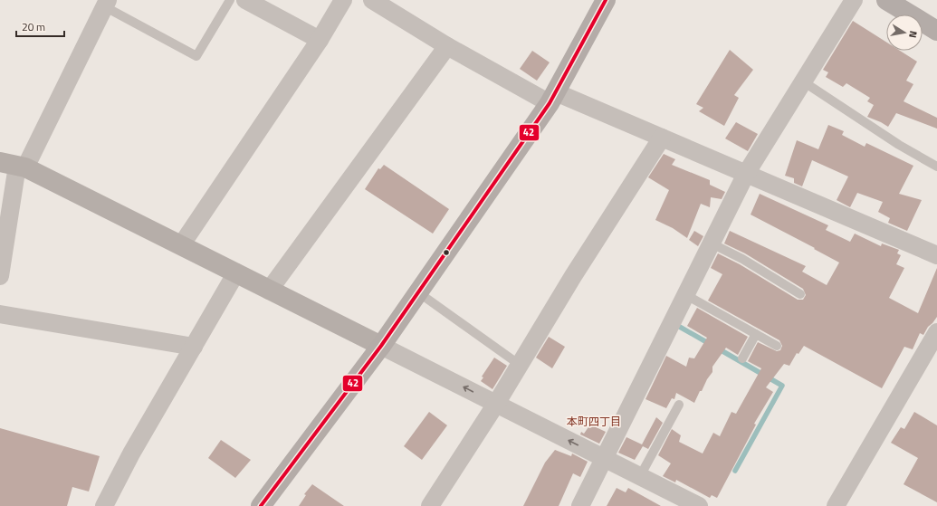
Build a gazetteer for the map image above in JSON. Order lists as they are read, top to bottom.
{
  "districts": ["本町四丁目"],
  "lines": ["transit line 42"],
  "scale_bar": "20 m",
  "north": "right"
}
